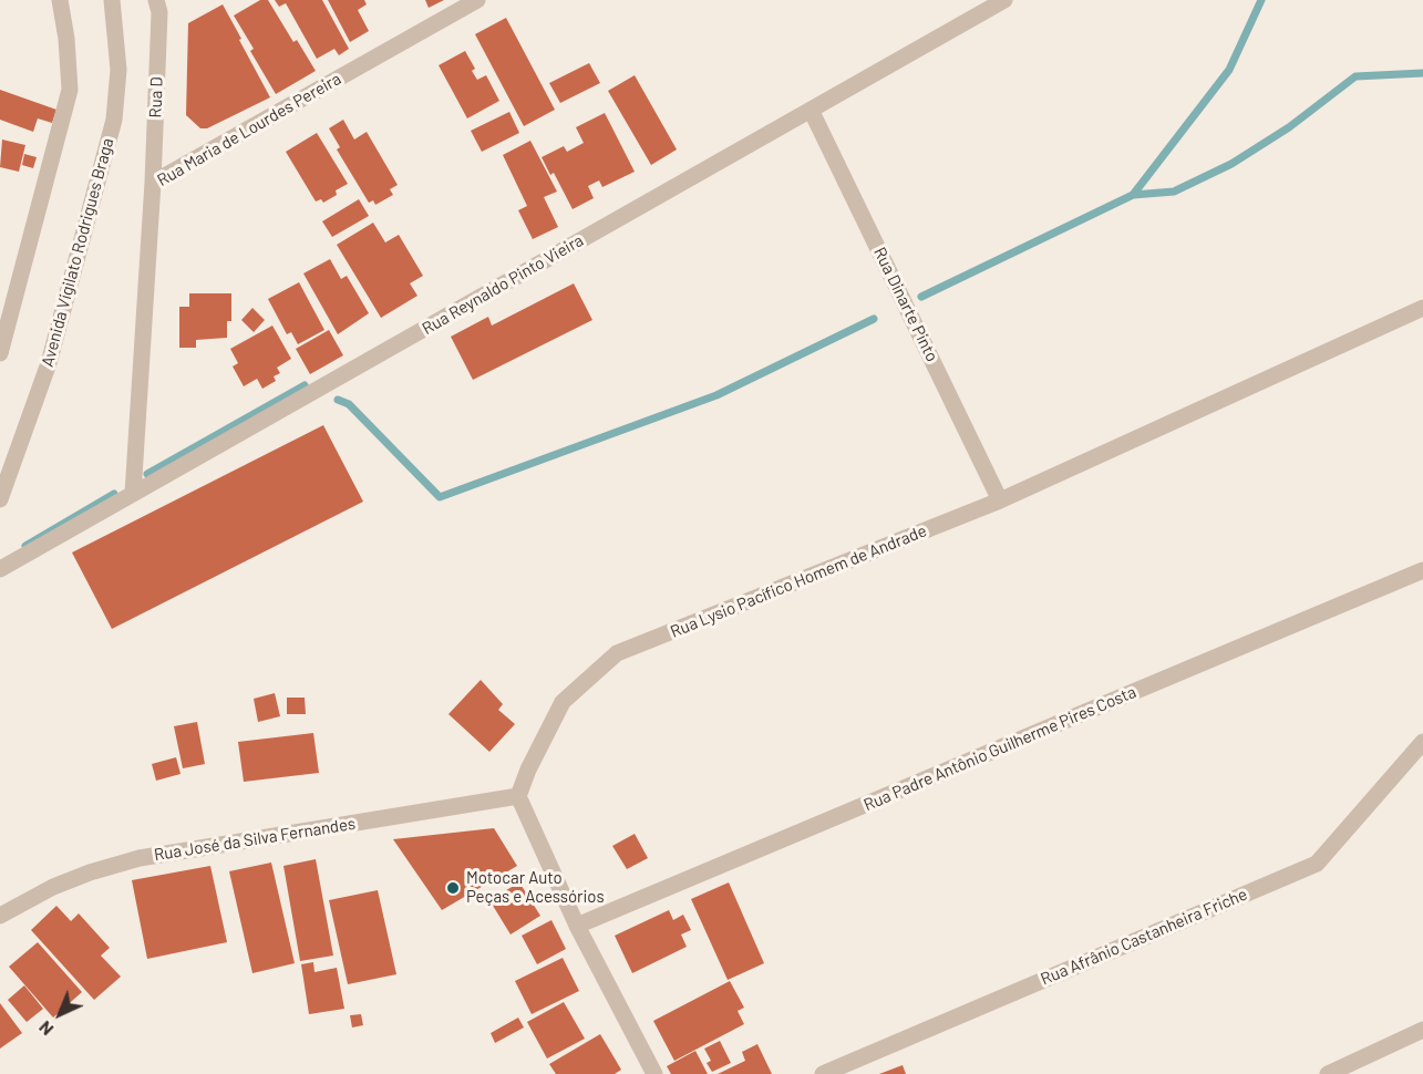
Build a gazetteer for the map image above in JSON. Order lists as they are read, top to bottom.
{
  "streets": {
    "street": [
      "Rua D",
      "Rua Maria de Lourdes Pereira",
      "Avenida Vigilato Rodrigues Braga",
      "Rua Reynaldo Pinto Vieira",
      "Rua Dinarte Pinto",
      "Rua Lysio Pacífico Homem de Andrade",
      "Rua Padre Antônio Guilherme Pires Costa",
      "Rua José da Silva Fernandes",
      "Rua Afrânio Castanheira Friche"
    ]
  },
  "crossings": [
    ["Rua D", "Rua Maria de Lourdes Pereira"],
    ["Rua Maria de Lourdes Pereira", "Rua Reynaldo Pinto Vieira"],
    ["Rua Reynaldo Pinto Vieira", "Rua Dinarte Pinto"],
    ["Rua Dinarte Pinto", "Rua Lysio Pacífico Homem de Andrade"],
    ["Rua Lysio Pacífico Homem de Andrade", "Rua José da Silva Fernandes"]
  ],
  "places": ["Motocar Auto Peças e Acessórios"],
  "north": "bottom left"
}
